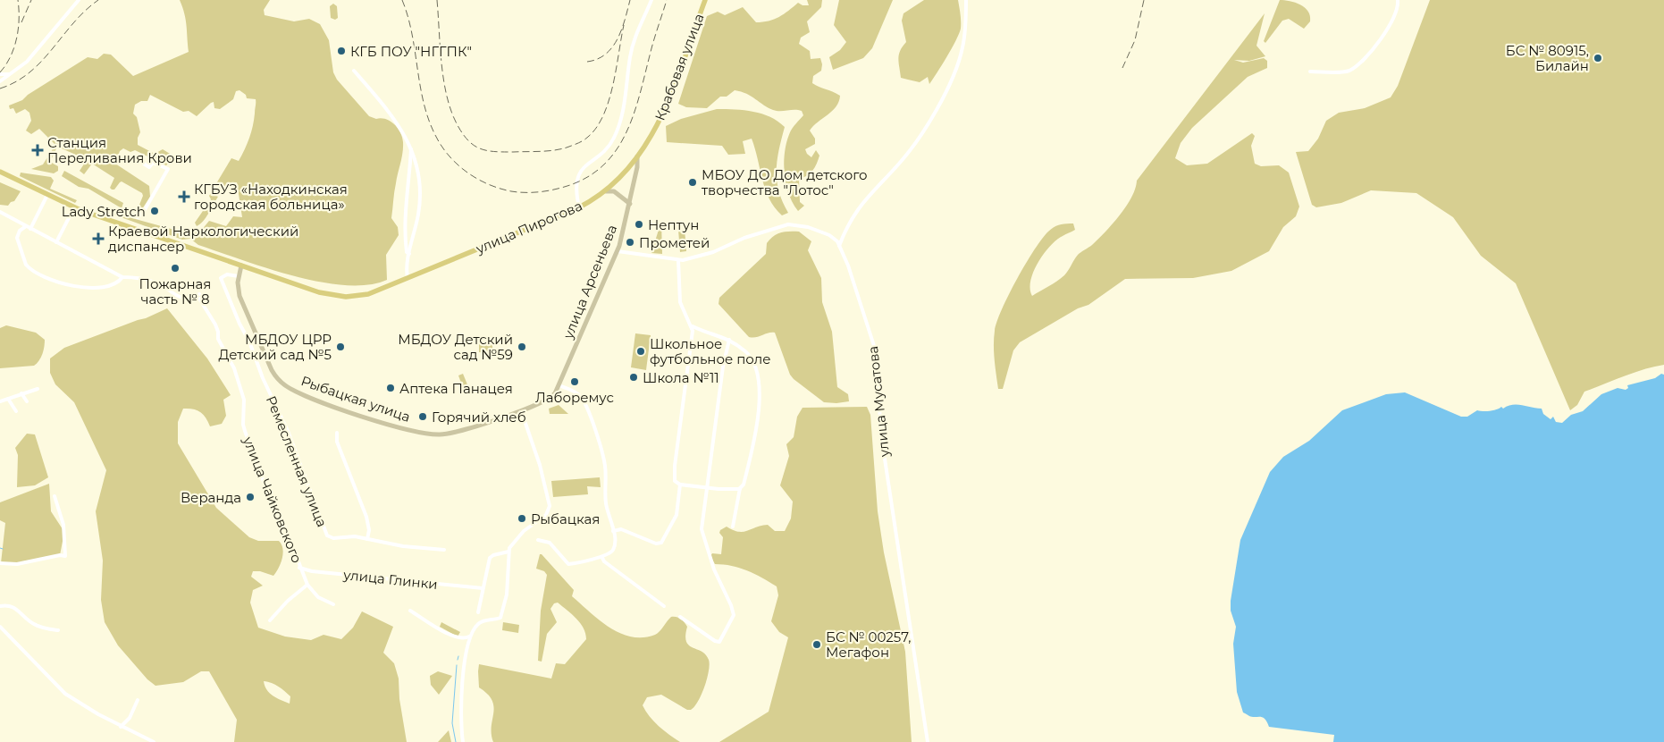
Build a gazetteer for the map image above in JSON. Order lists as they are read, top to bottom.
{
  "streets": {
    "main road": [
      "Крабовая улица",
      "улица Пирогова",
      "улица Арсеньева",
      "Рыбацкая улица"
    ],
    "street": [
      "улица Мусатова",
      "Ремесленная улица",
      "улица Чайковского",
      "улица Глинки"
    ]
  },
  "crossings": [
    ["Крабовая улица", "улица Пирогова"],
    ["Крабовая улица", "улица Арсеньева"],
    ["улица Пирогова", "улица Арсеньева"],
    ["улица Пирогова", "Рыбацкая улица"],
    ["улица Арсеньева", "Рыбацкая улица"],
    ["Рыбацкая улица", "Ремесленная улица"],
    ["улица Чайковского", "улица Глинки"]
  ],
  "places": {
    "other": [
      "КГБ ПОУ \"НГГПК\"",
      "БС № 80915, Билайн",
      "МБОУ ДО Дом детского творчества \"Лотос\"",
      "Lady Stretch",
      "Нептун",
      "Прометей",
      "Пожарная часть № 8",
      "МБДОУ ЦРР Детский сад №5",
      "МБДОУ Детский сад №59",
      "Школьное футбольное поле",
      "Школа №11",
      "Лаборемус",
      "Аптека Панацея",
      "Горячий хлеб",
      "Веранда",
      "Рыбацкая",
      "БС № 00257, Мегафон"
    ],
    "health": ["Станция Переливания Крови", "КГБУЗ «Находкинская городская больница»", "Краевой Наркологический диспансер"]
  }
}
